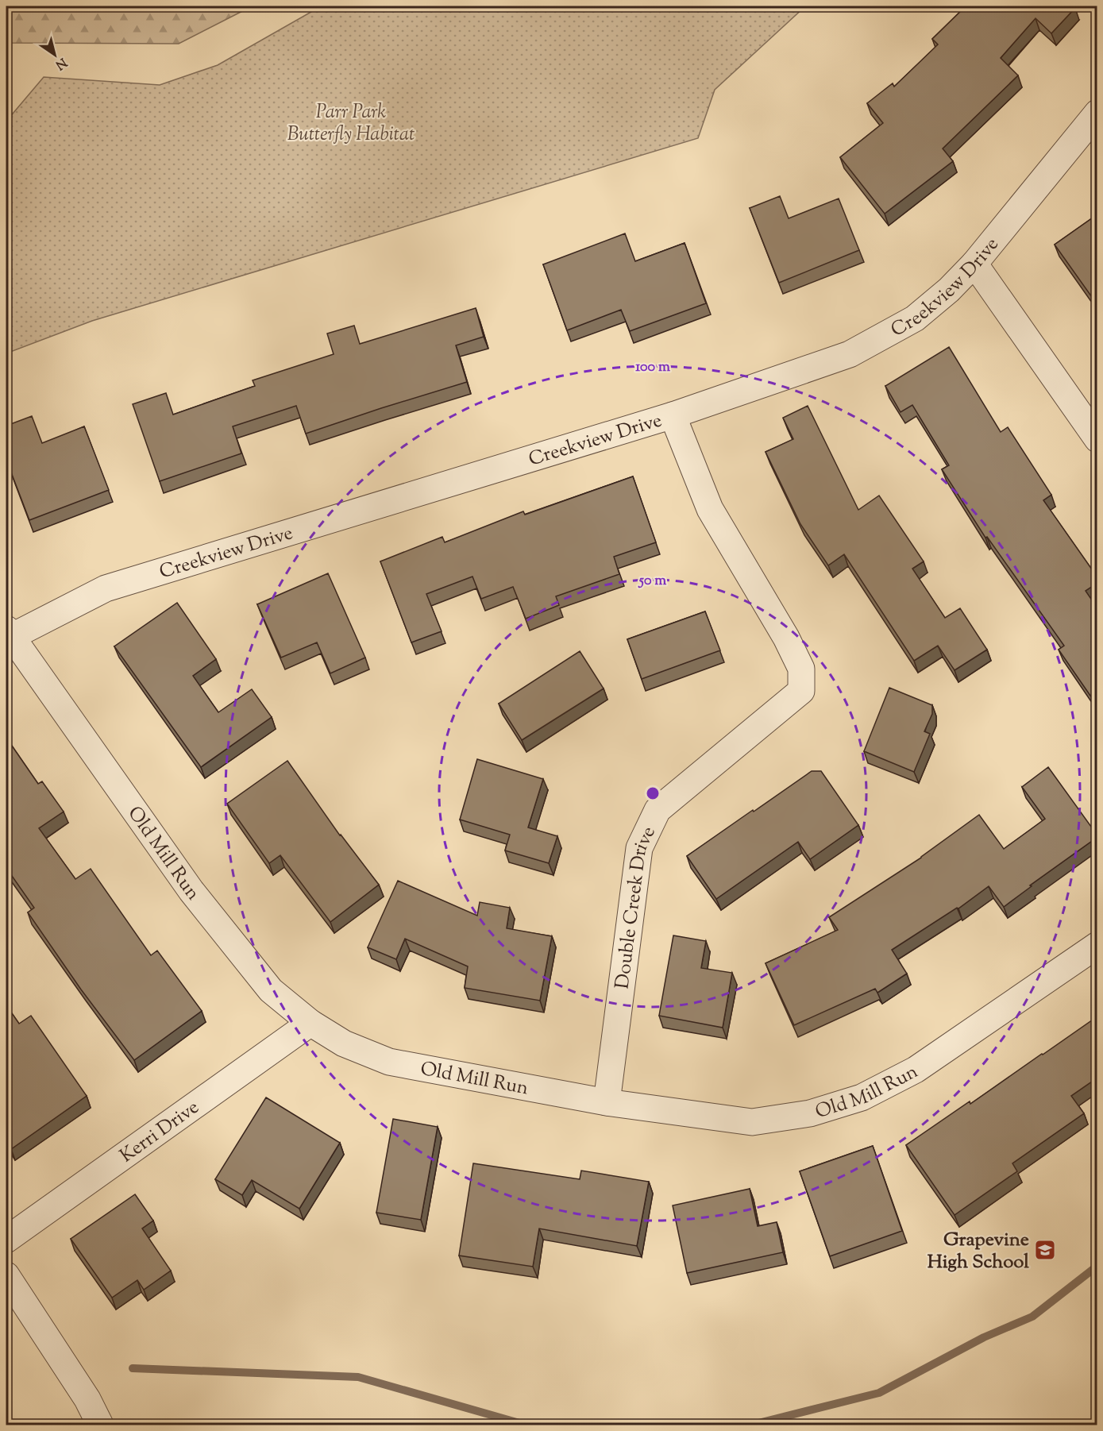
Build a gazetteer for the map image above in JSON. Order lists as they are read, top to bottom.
{
  "streets": {
    "street": [
      "Creekview Drive",
      "Old Mill Run",
      "Double Creek Drive",
      "Kerri Drive"
    ]
  },
  "crossings": [
    ["Creekview Drive", "Old Mill Run"],
    ["Creekview Drive", "Double Creek Drive"],
    ["Old Mill Run", "Double Creek Drive"],
    ["Old Mill Run", "Kerri Drive"]
  ],
  "parks": ["Parr Park Butterfly Habitat"],
  "places": {
    "school or university": ["Grapevine High School"]
  },
  "north": "bottom right",
  "rings": ["100 m", "50 m"]
}
